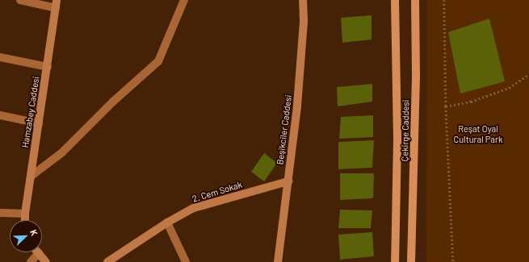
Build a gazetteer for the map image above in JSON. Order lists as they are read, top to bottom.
{
  "streets": {
    "main road": [
      "Hamzabey Caddesi",
      "Beşikciler Caddesi",
      "Çekirge Caddesi",
      "2. Cem Sokak"
    ]
  },
  "crossings": [
    ["Beşikciler Caddesi", "2. Cem Sokak"]
  ],
  "parks": ["Reşat Oyal Cultural Park"],
  "north": "top right"
}
